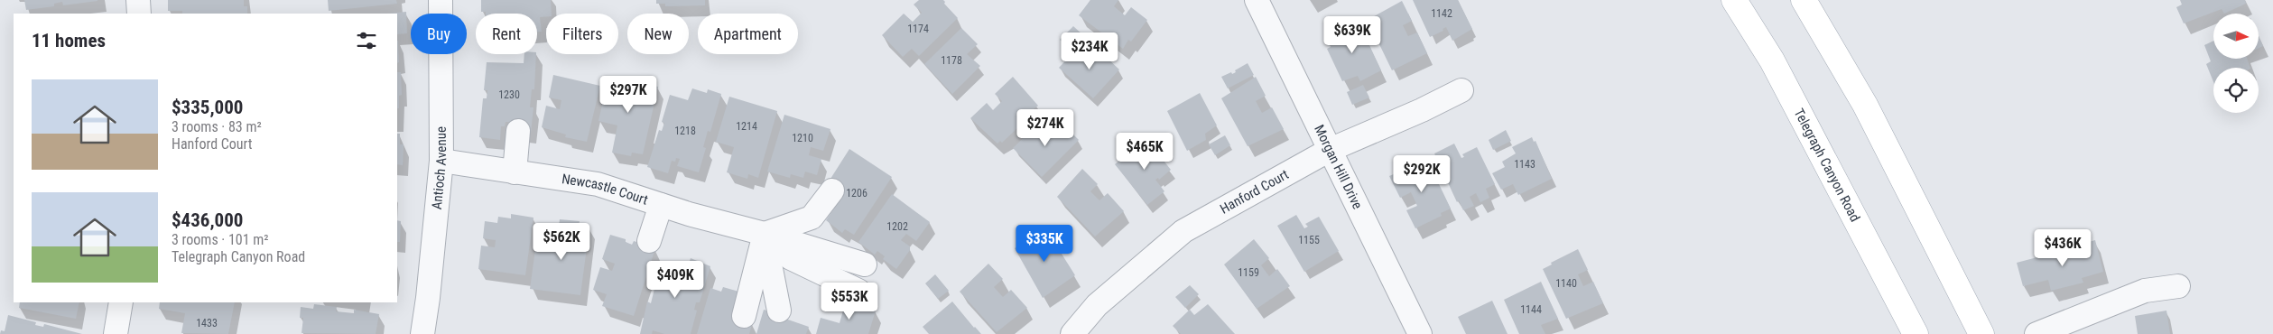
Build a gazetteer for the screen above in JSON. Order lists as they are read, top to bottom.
{
  "streets": {
    "main road": ["Telegraph Canyon Road"],
    "street": [
      "Antioch Avenue",
      "Morgan Hill Drive",
      "Newcastle Court",
      "Hanford Court"
    ]
  },
  "crossings": [
    ["Antioch Avenue", "Newcastle Court"],
    ["Morgan Hill Drive", "Hanford Court"]
  ],
  "house_numbers": [
    "1142",
    "1174",
    "1178",
    "1230",
    "1214",
    "1218",
    "1210",
    "1143",
    "1206",
    "1202",
    "1155",
    "1159",
    "1140",
    "1144",
    "1433"
  ],
  "north": "right",
  "page": {
    "chip": [
      "Buy",
      "Rent",
      "Filters",
      "New",
      "Apartment"
    ],
    "heading": "11 homes",
    "price": [
      "$639K",
      "$234K",
      "$297K",
      "$274K",
      "$465K",
      "$292K",
      "$562K",
      "$335K",
      "$436K",
      "$409K",
      "$553K"
    ],
    "list": [
      {
        "name": "$335,000",
        "note": "3 rooms · 83 m² · Hanford Court"
      },
      {
        "name": "$436,000",
        "note": "3 rooms · 101 m² · Telegraph Canyon Road"
      }
    ]
  }
}
